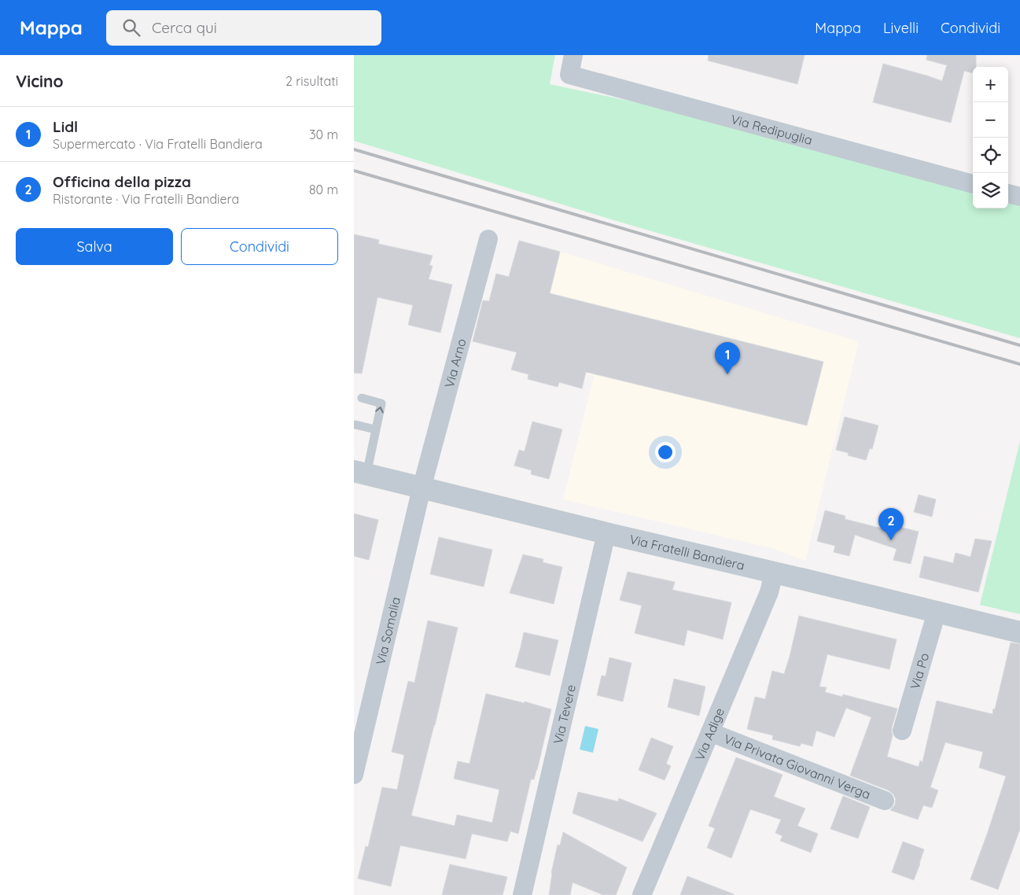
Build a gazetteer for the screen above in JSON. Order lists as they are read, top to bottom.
{
  "streets": {
    "street": [
      "Via Redipuglia",
      "Via Arno",
      "Via Fratelli Bandiera",
      "Via Somalia",
      "Via Po",
      "Via Tevere",
      "Via Adige",
      "Via Privata Giovanni Verga"
    ]
  },
  "crossings": [
    ["Via Arno", "Via Fratelli Bandiera"],
    ["Via Arno", "Via Somalia"],
    ["Via Fratelli Bandiera", "Via Somalia"],
    ["Via Fratelli Bandiera", "Via Po"],
    ["Via Fratelli Bandiera", "Via Tevere"],
    ["Via Fratelli Bandiera", "Via Adige"],
    ["Via Adige", "Via Privata Giovanni Verga"]
  ],
  "page": {
    "header": "Mappa",
    "search": "Cerca qui",
    "nav": ["Mappa", "Livelli", "Condividi"],
    "heading": ["Vicino", "2 risultati"],
    "map_buttons": ["+", "−"],
    "list": [
      {
        "mark": "1",
        "name": "Lidl",
        "note": "Supermercato · Via Fratelli Bandiera",
        "value": "30 m"
      },
      {
        "mark": "2",
        "name": "Officina della pizza",
        "note": "Ristorante · Via Fratelli Bandiera",
        "value": "80 m"
      }
    ],
    "buttons": ["Salva", "Condividi"],
    "pins": ["1", "2"]
  }
}
